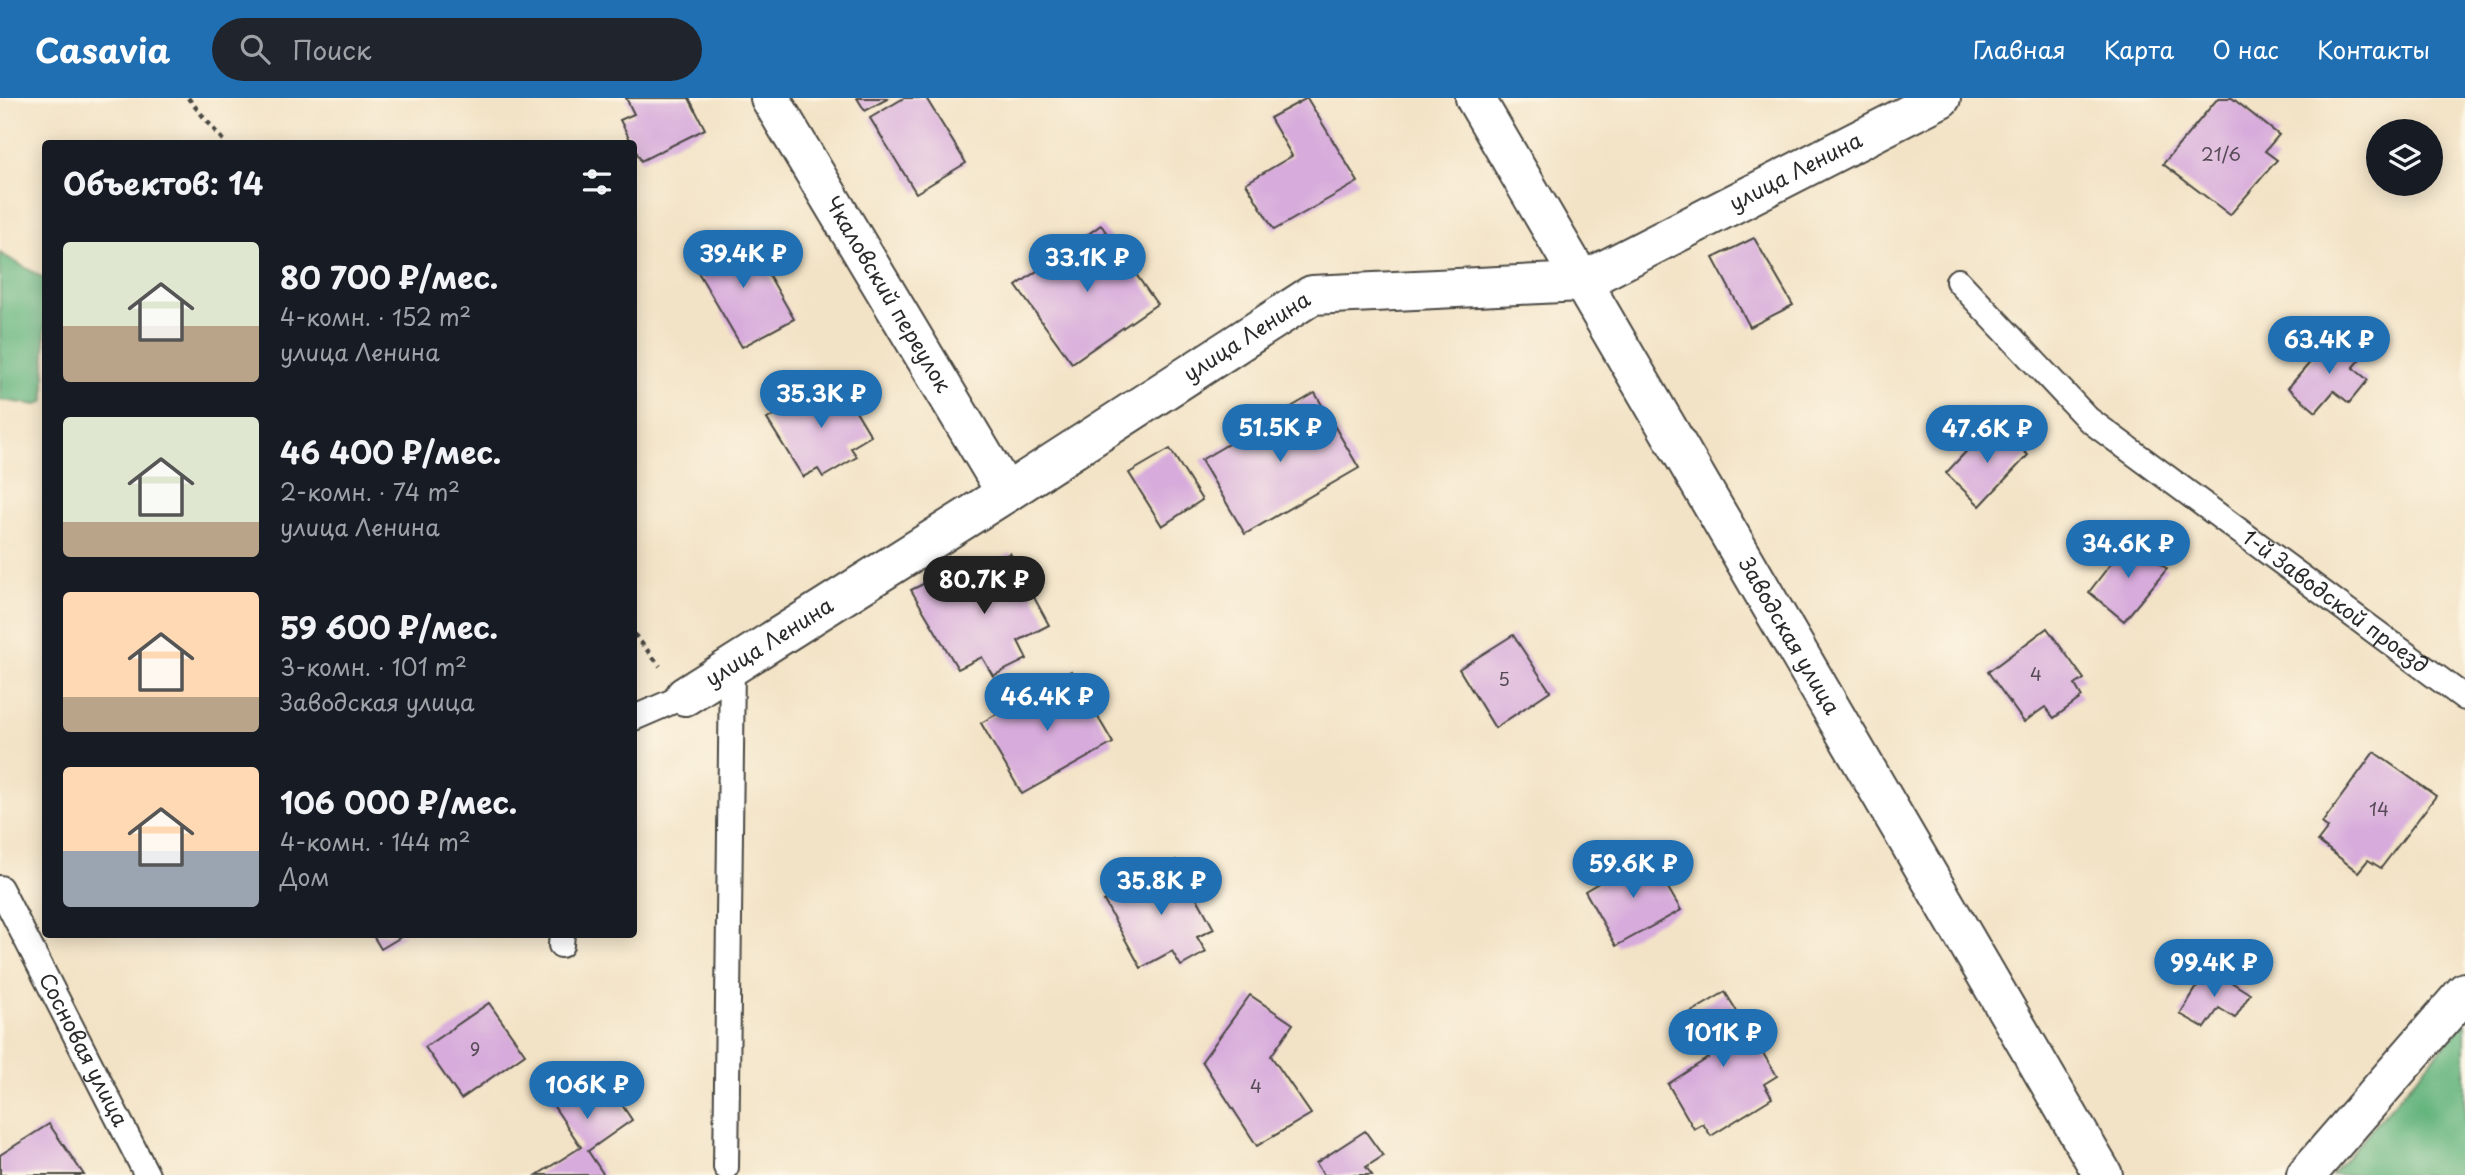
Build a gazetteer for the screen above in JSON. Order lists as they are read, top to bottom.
{
  "streets": {
    "street": ["улица Ленина", "Чкаловский переулок", "Заводская улица"],
    "lane": ["1-й Заводской проезд", "Сосновая улица"]
  },
  "crossings": [
    ["улица Ленина", "Чкаловский переулок"],
    ["улица Ленина", "Заводская улица"]
  ],
  "house_numbers": [
    "21/6",
    "4",
    "5",
    "14",
    "9",
    "4"
  ],
  "page": {
    "header": "Casavia",
    "search": "Поиск",
    "nav": [
      "Главная",
      "Карта",
      "О нас",
      "Контакты"
    ],
    "heading": "Объектов: 14",
    "list": [
      {
        "name": "80 700 ₽/мес.",
        "note": "4-комн. · 152 m² · улица Ленина"
      },
      {
        "name": "46 400 ₽/мес.",
        "note": "2-комн. · 74 m² · улица Ленина"
      },
      {
        "name": "59 600 ₽/мес.",
        "note": "3-комн. · 101 m² · Заводская улица"
      },
      {
        "name": "106 000 ₽/мес.",
        "note": "4-комн. · 144 m² · Дом"
      }
    ],
    "price": [
      "39.4K ₽",
      "33.1K ₽",
      "63.4K ₽",
      "35.3K ₽",
      "51.5K ₽",
      "47.6K ₽",
      "34.6K ₽",
      "80.7K ₽",
      "46.4K ₽",
      "59.6K ₽",
      "35.8K ₽",
      "99.4K ₽",
      "101K ₽",
      "106K ₽"
    ]
  }
}
